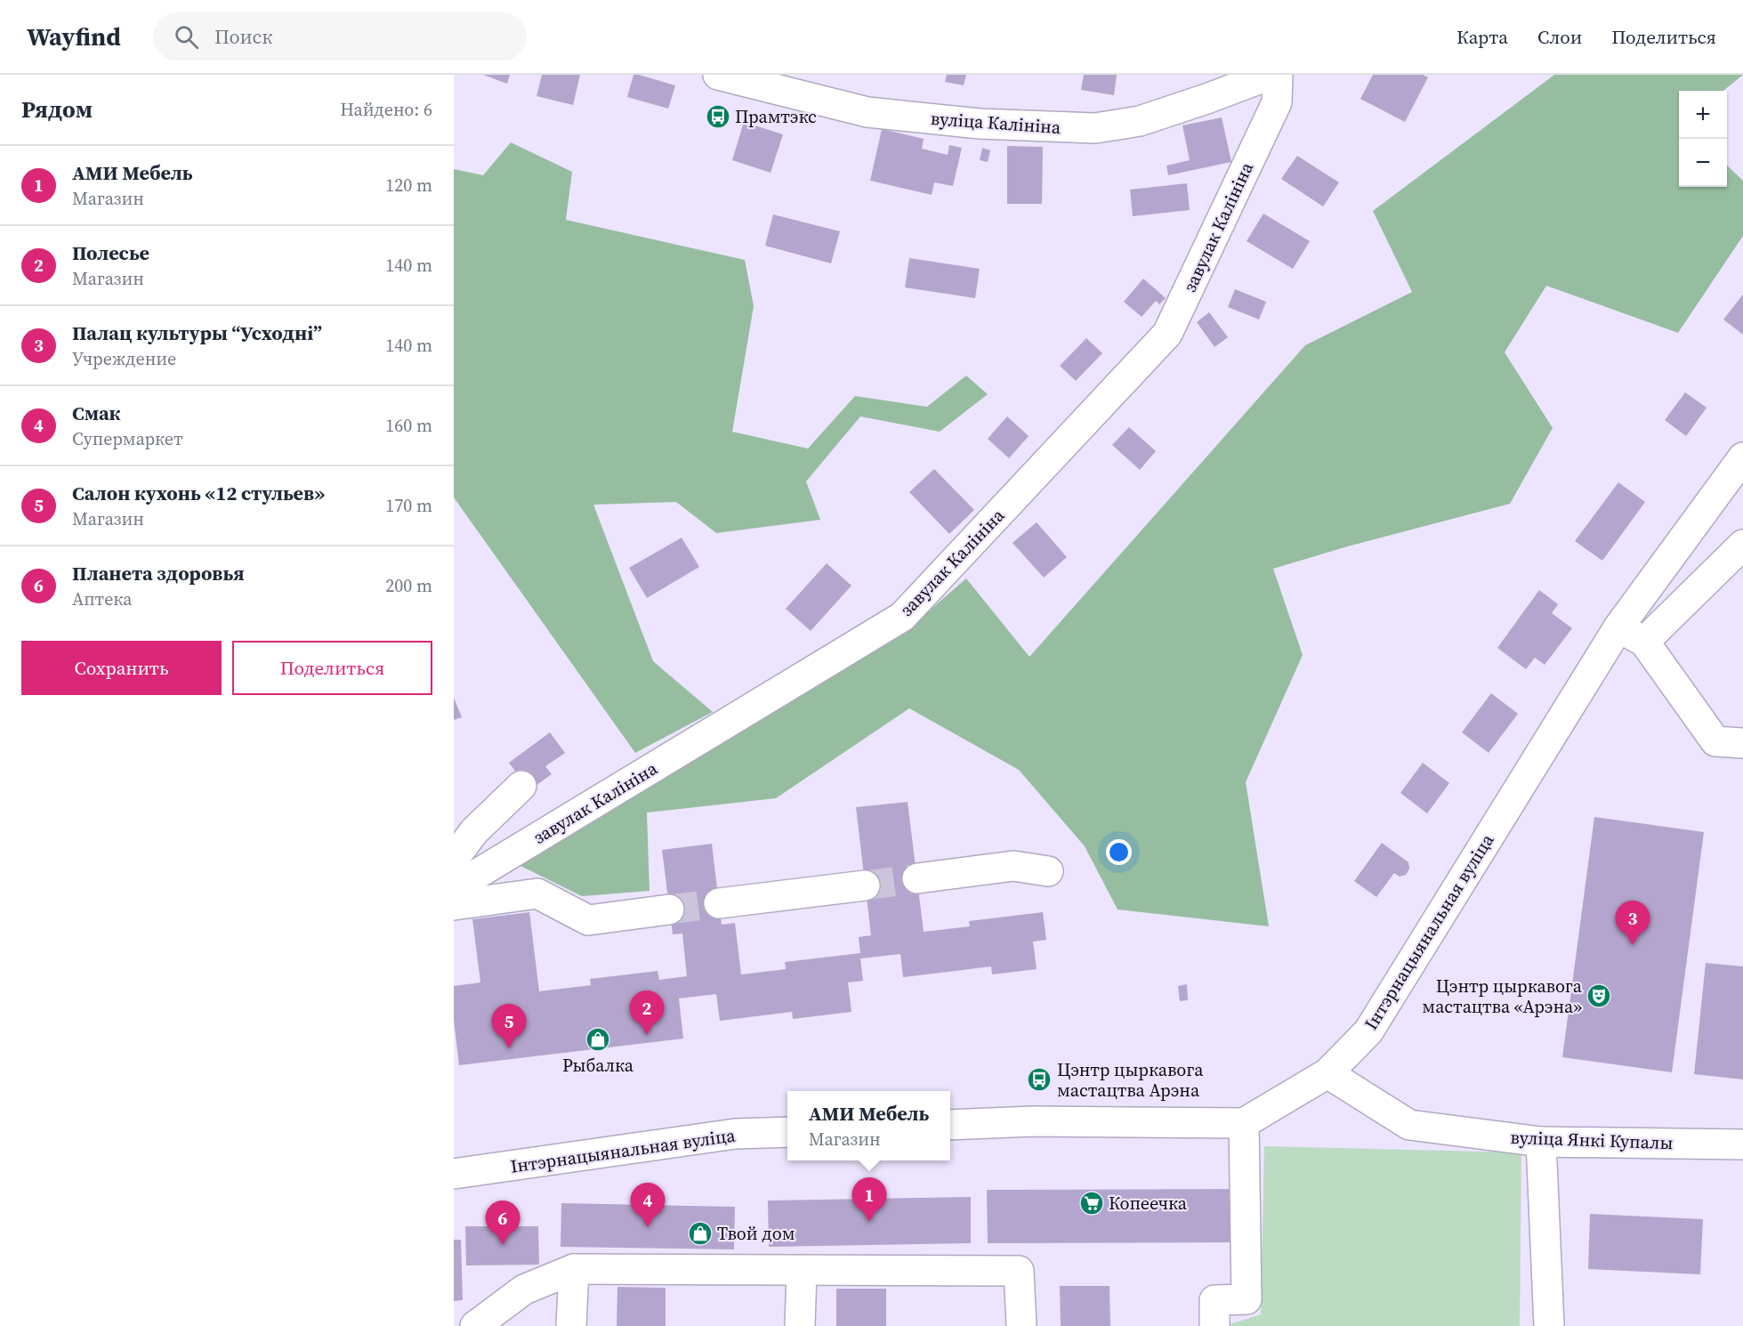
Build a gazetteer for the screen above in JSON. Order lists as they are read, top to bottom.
{
  "streets": {
    "street": [
      "вуліца Калініна",
      "завулак Калініна",
      "Інтэрнацыянальная вуліца",
      "вуліца Янкі Купалы"
    ]
  },
  "crossings": [
    ["Інтэрнацыянальная вуліца", "вуліца Янкі Купалы"]
  ],
  "places": {
    "bus stop": ["Прамтэкс", "Цэнтр цыркавога мастацтва Арэна"],
    "theatre": ["Цэнтр цыркавога мастацтва «Арэна»"],
    "shop": ["Рыбалка", "Твой дом"],
    "supermarket": ["Копеечка"]
  },
  "page": {
    "header": "Wayfind",
    "search": "Поиск",
    "nav": ["Карта", "Слои", "Поделиться"],
    "heading": ["Рядом", "Найдено: 6"],
    "map_buttons": ["+", "−"],
    "list": [
      {
        "mark": "1",
        "name": "АМИ Мебель",
        "note": "Магазин",
        "value": "120 m"
      },
      {
        "mark": "2",
        "name": "Полесье",
        "note": "Магазин",
        "value": "140 m"
      },
      {
        "mark": "3",
        "name": "Палац культуры “Усходні”",
        "note": "Учреждение",
        "value": "140 m"
      },
      {
        "mark": "4",
        "name": "Смак",
        "note": "Супермаркет",
        "value": "160 m"
      },
      {
        "mark": "5",
        "name": "Салон кухонь «12 стульев»",
        "note": "Магазин",
        "value": "170 m"
      },
      {
        "mark": "6",
        "name": "Планета здоровья",
        "note": "Аптека",
        "value": "200 m"
      }
    ],
    "buttons": ["Сохранить", "Поделиться"],
    "pins": [
      "3",
      "2",
      "5",
      "1",
      "4",
      "6"
    ],
    "popup": ["АМИ Мебель", "Магазин"]
  }
}
